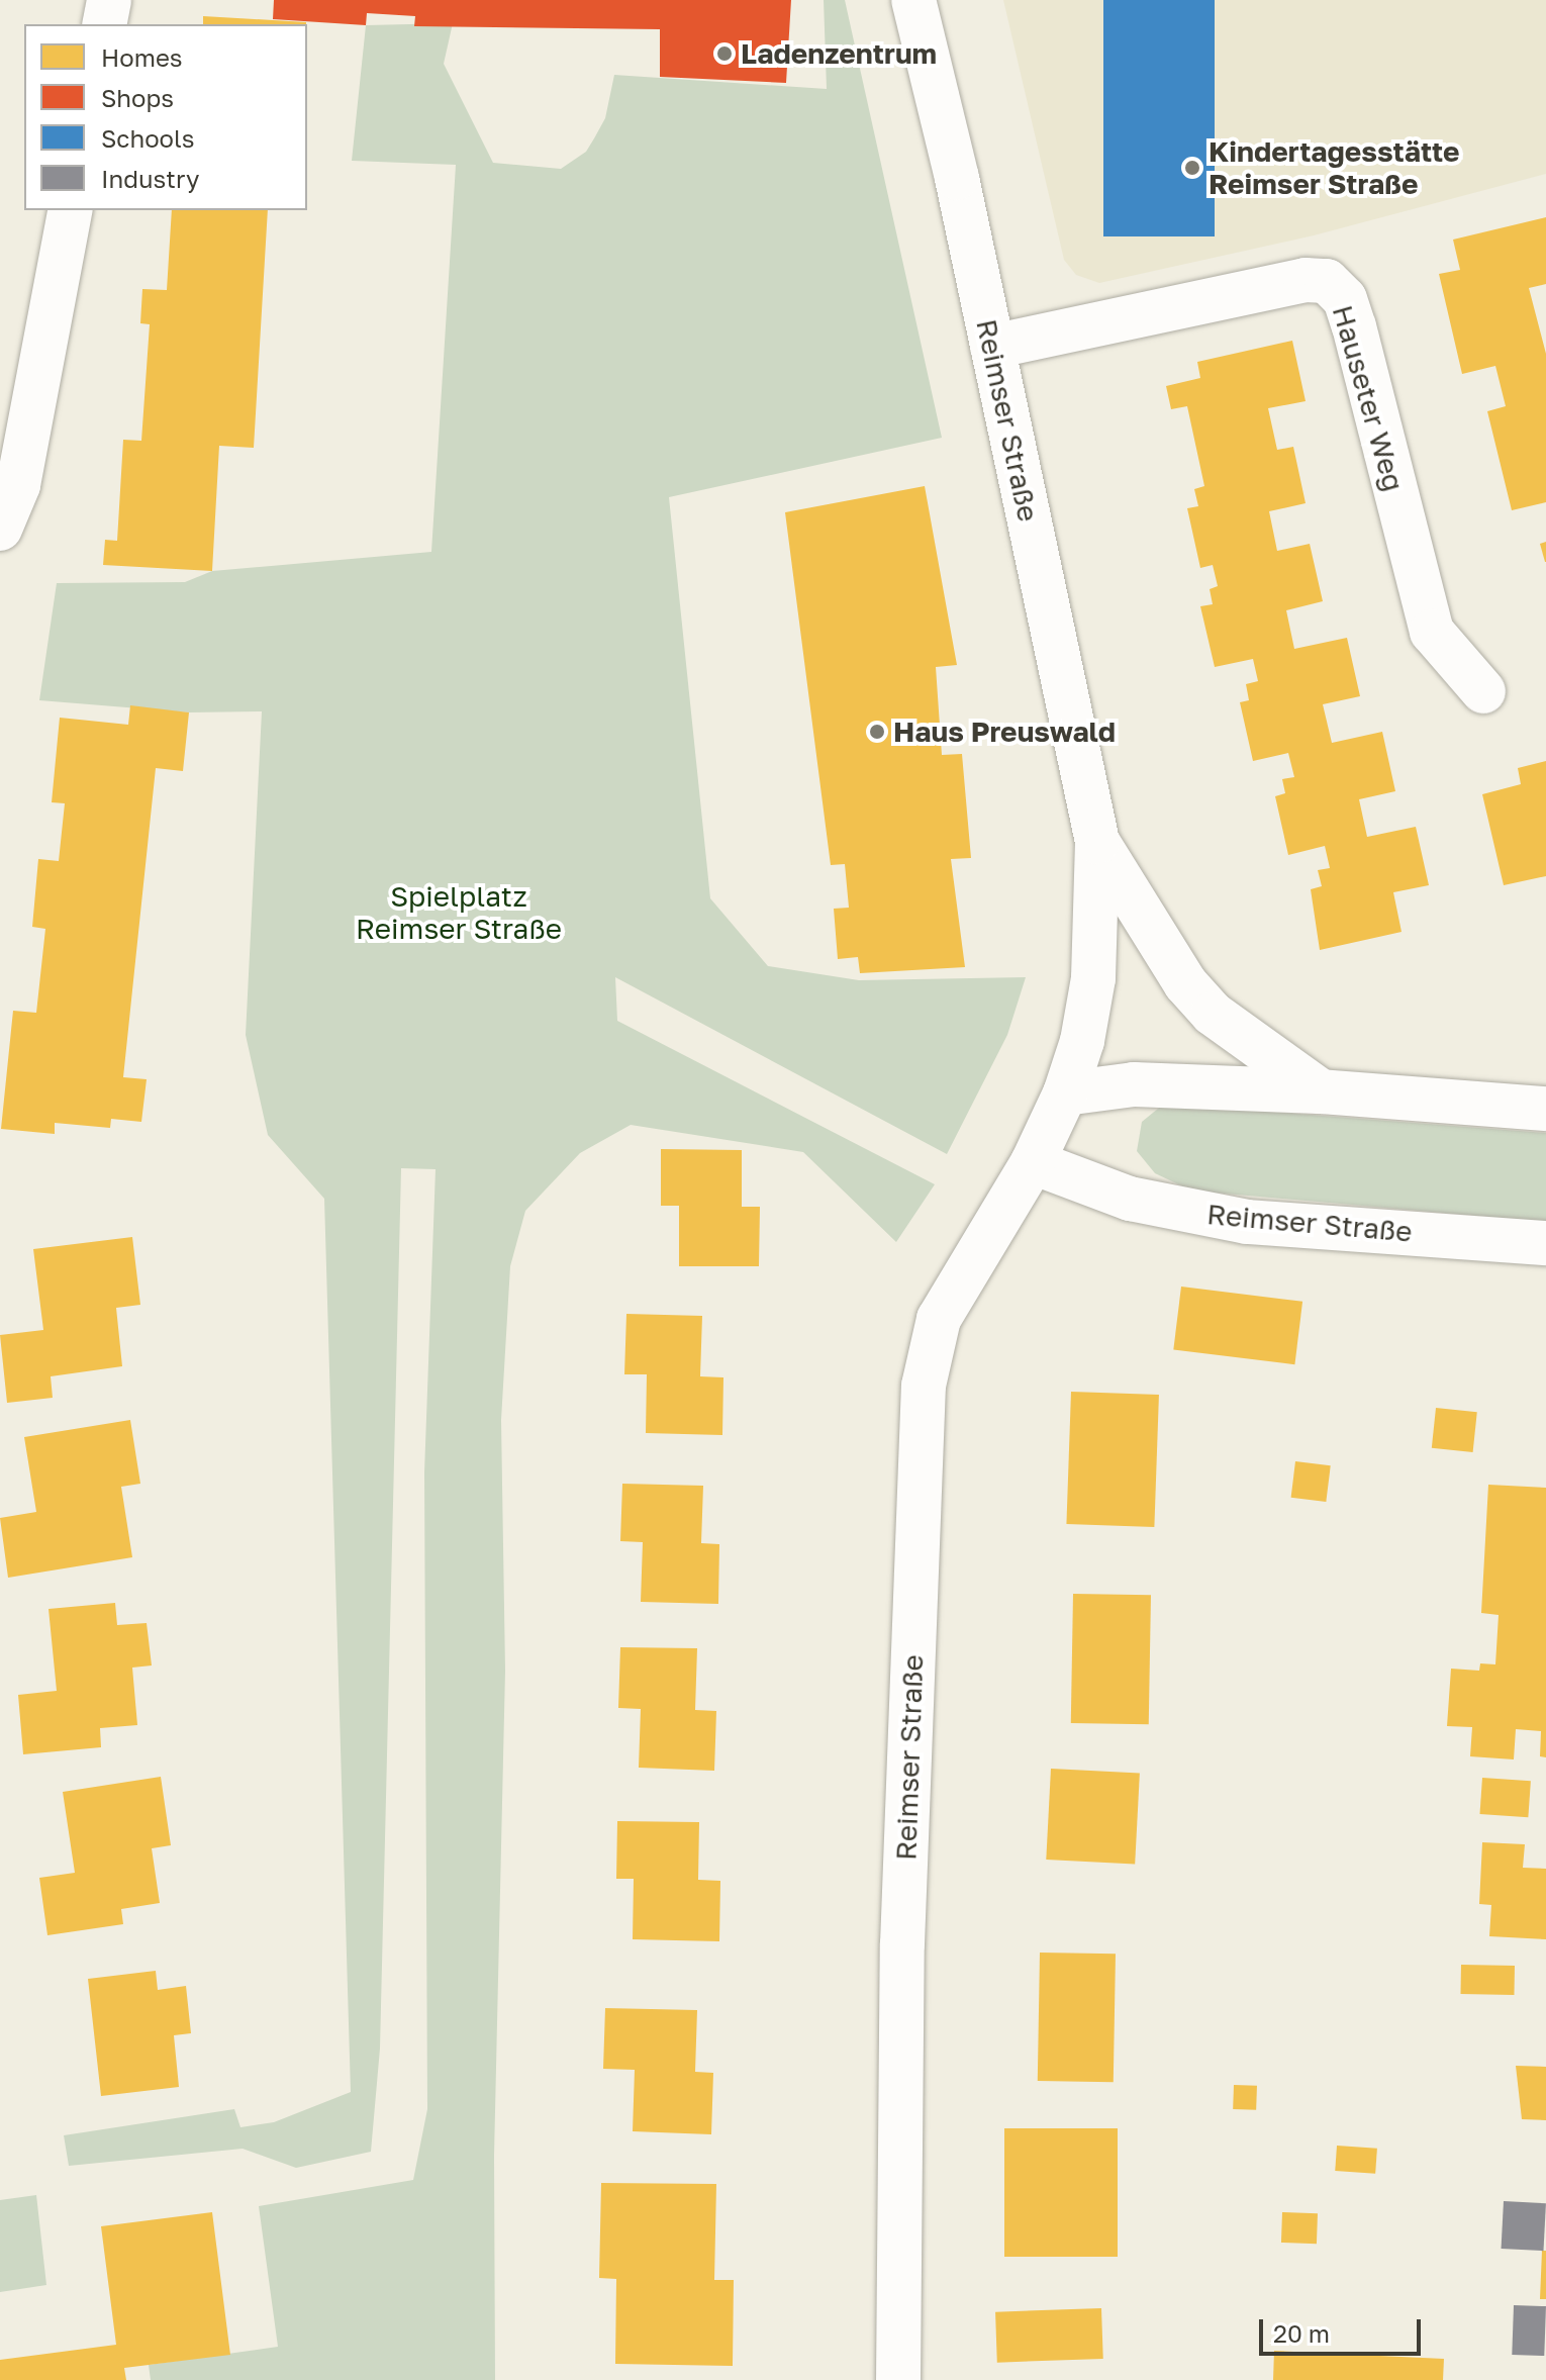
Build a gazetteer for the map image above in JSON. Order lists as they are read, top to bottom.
{
  "streets": {
    "street": ["Hauseter Weg", "Reimser Straße"]
  },
  "crossings": [
    ["Hauseter Weg", "Reimser Straße"]
  ],
  "parks": ["Spielplatz Reimser Straße"],
  "places": ["Ladenzentrum", "Kindertagesstätte Reimser Straße", "Haus Preuswald"],
  "legend": [
    "Homes",
    "Shops",
    "Schools",
    "Industry"
  ],
  "scale_bar": "20 m"
}
